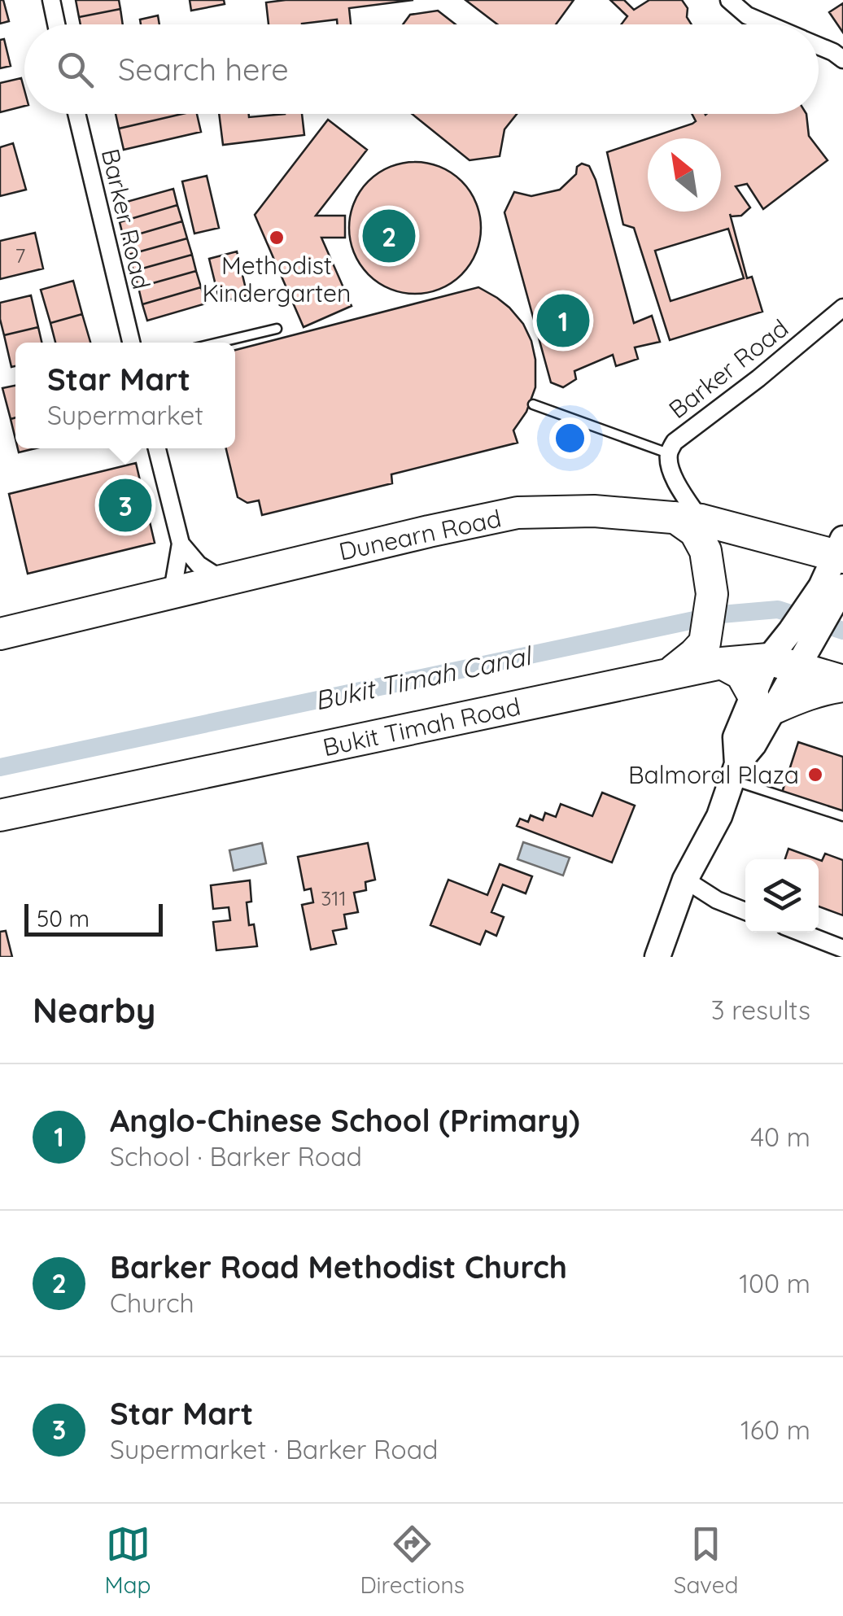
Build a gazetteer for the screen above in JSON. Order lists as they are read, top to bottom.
{
  "streets": {
    "highway": ["Dunearn Road", "Bukit Timah Road"],
    "street": ["Barker Road"]
  },
  "crossings": [
    ["Barker Road", "Dunearn Road"]
  ],
  "water": ["Bukit Timah Canal"],
  "places": ["Methodist Kindergarten", "Balmoral Plaza"],
  "house_numbers": ["7", "311"],
  "scale_bar": "50 m",
  "north": "top left",
  "page": {
    "search": "Search here",
    "pins": ["2", "1", "3"],
    "popup": ["Star Mart", "Supermarket"],
    "scale": "50 m",
    "heading": ["Nearby", "3 results"],
    "list": [
      {
        "mark": "1",
        "name": "Anglo-Chinese School (Primary)",
        "note": "School · Barker Road",
        "value": "40 m"
      },
      {
        "mark": "2",
        "name": "Barker Road Methodist Church",
        "note": "Church",
        "value": "100 m"
      },
      {
        "mark": "3",
        "name": "Star Mart",
        "note": "Supermarket · Barker Road",
        "value": "160 m"
      }
    ],
    "nav": ["Map", "Directions", "Saved"]
  }
}
